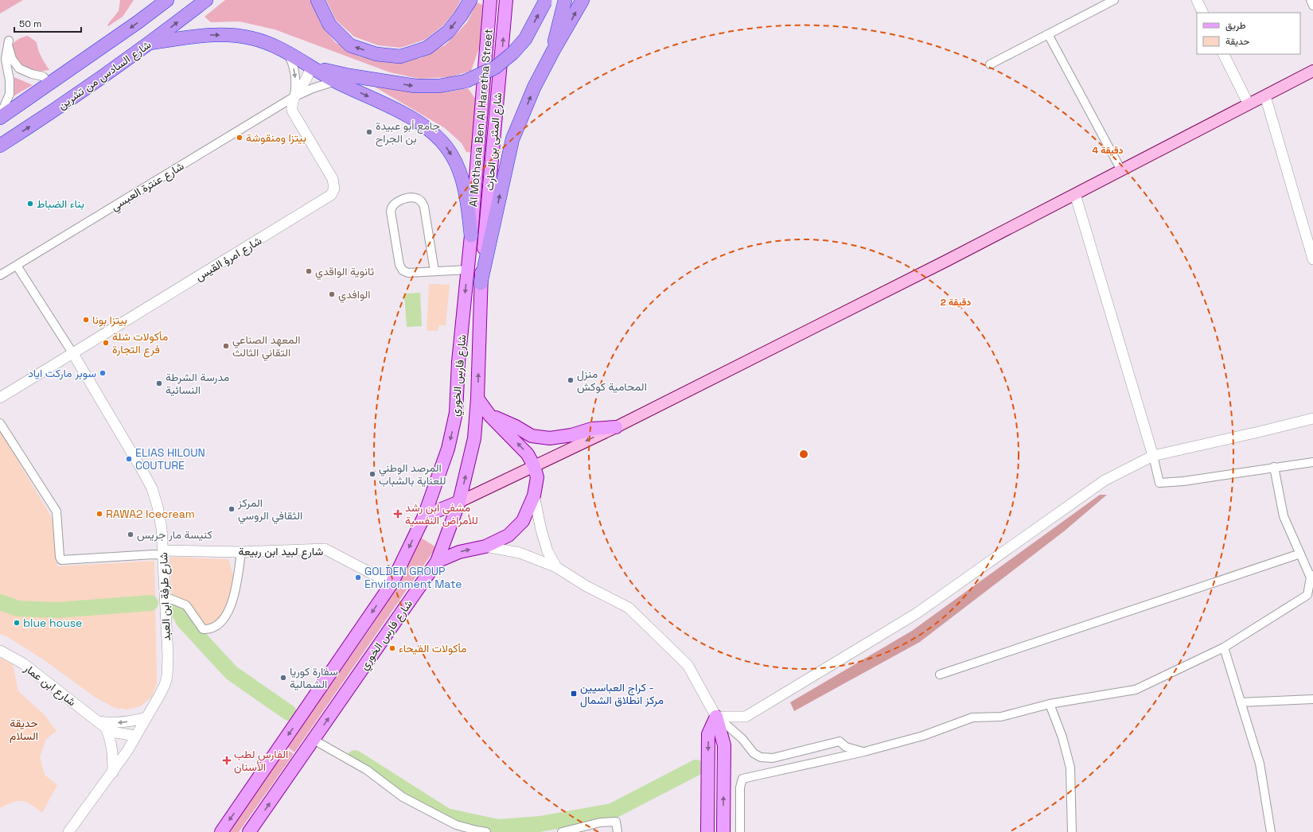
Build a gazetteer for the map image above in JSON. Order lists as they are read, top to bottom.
{
  "streets": {
    "highway": ["شارع السادس من تشرين"],
    "main road": ["Al Mothana Ben Al Haretha Street", "شارع المثنى بن الحارث", "شارع فارس الخوري"],
    "street": [
      "شارع عنترة العبسي",
      "شارع امرؤ القيس",
      "شارع لبيد ابن ربيعة",
      "شارع طرفة ابن العبد",
      "شارع ابن عمار"
    ]
  },
  "crossings": [
    ["Al Mothana Ben Al Haretha Street", "شارع فارس الخوري"],
    ["شارع المثنى بن الحارث", "شارع فارس الخوري"],
    ["شارع عنترة العبسي", "شارع امرؤ القيس"],
    ["شارع امرؤ القيس", "شارع طرفة ابن العبد"],
    ["شارع فارس الخوري", "شارع لبيد ابن ربيعة"],
    ["شارع لبيد ابن ربيعة", "شارع طرفة ابن العبد"],
    ["شارع طرفة ابن العبد", "شارع ابن عمار"]
  ],
  "one_way": ["شارع المثنى بن الحارث"],
  "parks": ["حديقة السلام"],
  "places": {
    "other": [
      "جامع أبو عبيدة بن الجراح",
      "بيتزا ومنقوشة",
      "بناء الضباط",
      "ثانوية الواقدي",
      "الوافدي",
      "بيتزا بونا",
      "مأكولات شلة فرع التجارة",
      "المعهد الصناعي التقاني الثالث",
      "سوبر ماركت اياد",
      "منزل المحامية كوكش",
      "مدرسة الشرطة النسائية",
      "ELIAS HILOUN COUTURE",
      "المرصد الوطني للعناية بالشباب",
      "المركز الثقافي الروسي",
      "RAWA2 Icecream",
      "كنيسة مار جريس",
      "GOLDEN GROUP Environment Mate",
      "blue house",
      "مأكولات الفيحاء",
      "سفارة كوريا الشمالية"
    ],
    "health": ["مشفى ابن رشد للأمراض النفسية", "الفارس لطب الأسنان"],
    "transit": ["كراج العباسيين - مركز انطلاق الشمال"]
  },
  "legend": ["طريق", "حديقة"],
  "scale_bar": "50 m",
  "rings": ["4 دقيقة", "2 دقيقة"]
}
